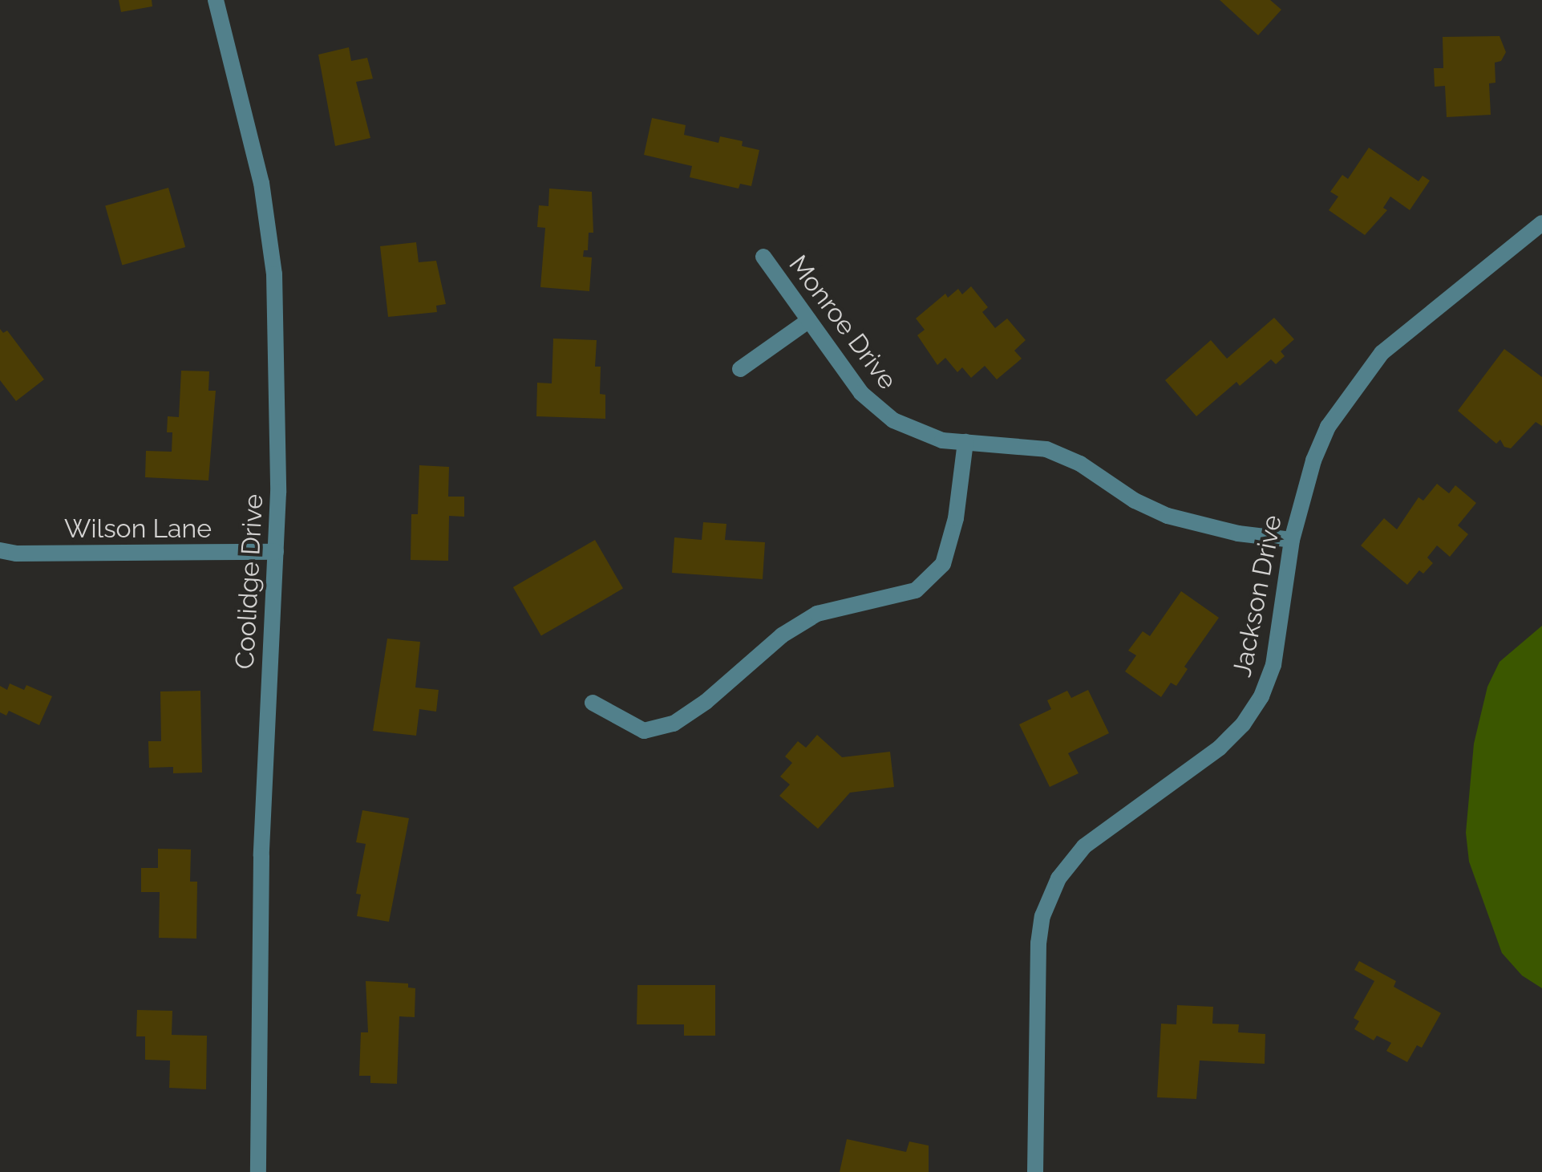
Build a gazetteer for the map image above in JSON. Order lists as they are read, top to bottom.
{
  "streets": {
    "street": [
      "Monroe Drive",
      "Wilson Lane",
      "Coolidge Drive",
      "Jackson Drive"
    ]
  },
  "crossings": [
    ["Monroe Drive", "Jackson Drive"],
    ["Wilson Lane", "Coolidge Drive"]
  ]
}
